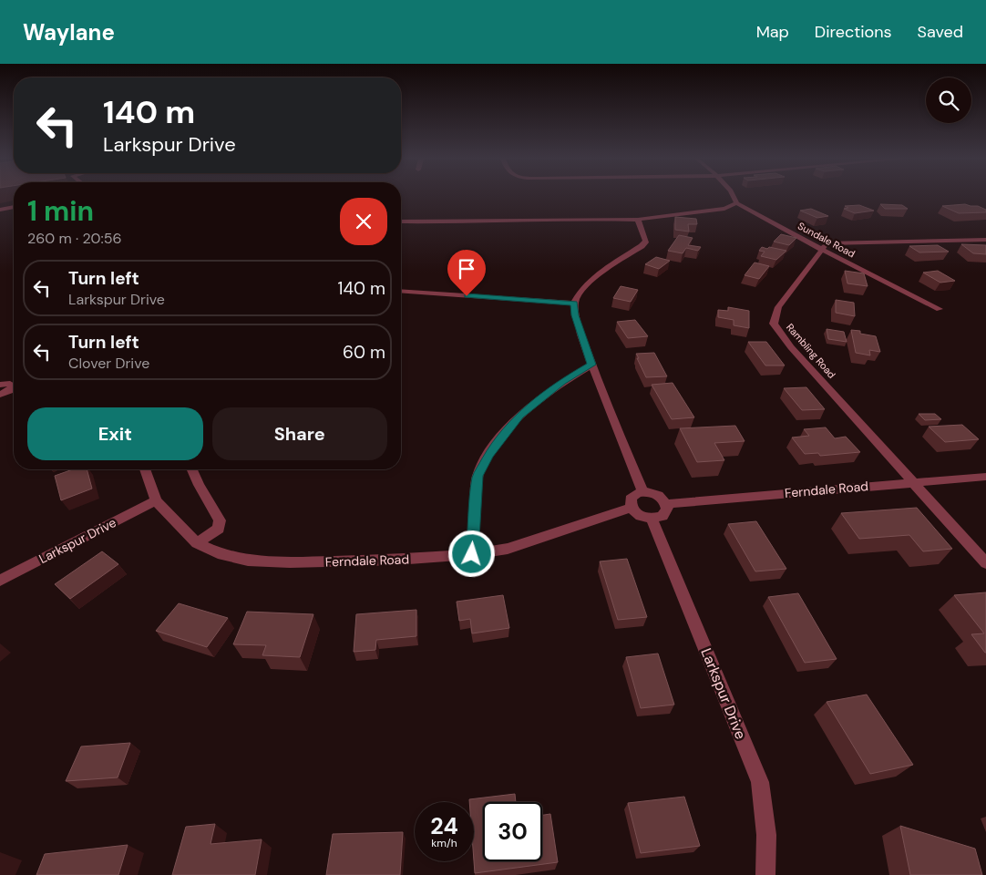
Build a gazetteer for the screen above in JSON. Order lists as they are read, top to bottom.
{
  "streets": {
    "street": [
      "Sundale Road",
      "Rambling Road",
      "Ferndale Road",
      "Larkspur Drive"
    ]
  },
  "crossings": [
    ["Sundale Road", "Rambling Road"],
    ["Rambling Road", "Ferndale Road"],
    ["Ferndale Road", "Larkspur Drive"]
  ],
  "page": {
    "header": "Waylane",
    "nav": ["Map", "Directions", "Saved"],
    "turn": ["140 m", "Larkspur Drive"],
    "heading": ["1 min", "260 m · 20:56"],
    "list": [
      {
        "name": "Turn left",
        "note": "Larkspur Drive",
        "value": "140 m"
      },
      {
        "name": "Turn left",
        "note": "Clover Drive",
        "value": "60 m"
      }
    ],
    "buttons": ["Exit", "Share"],
    "speed": "24 km/h",
    "limit": "30"
  }
}
